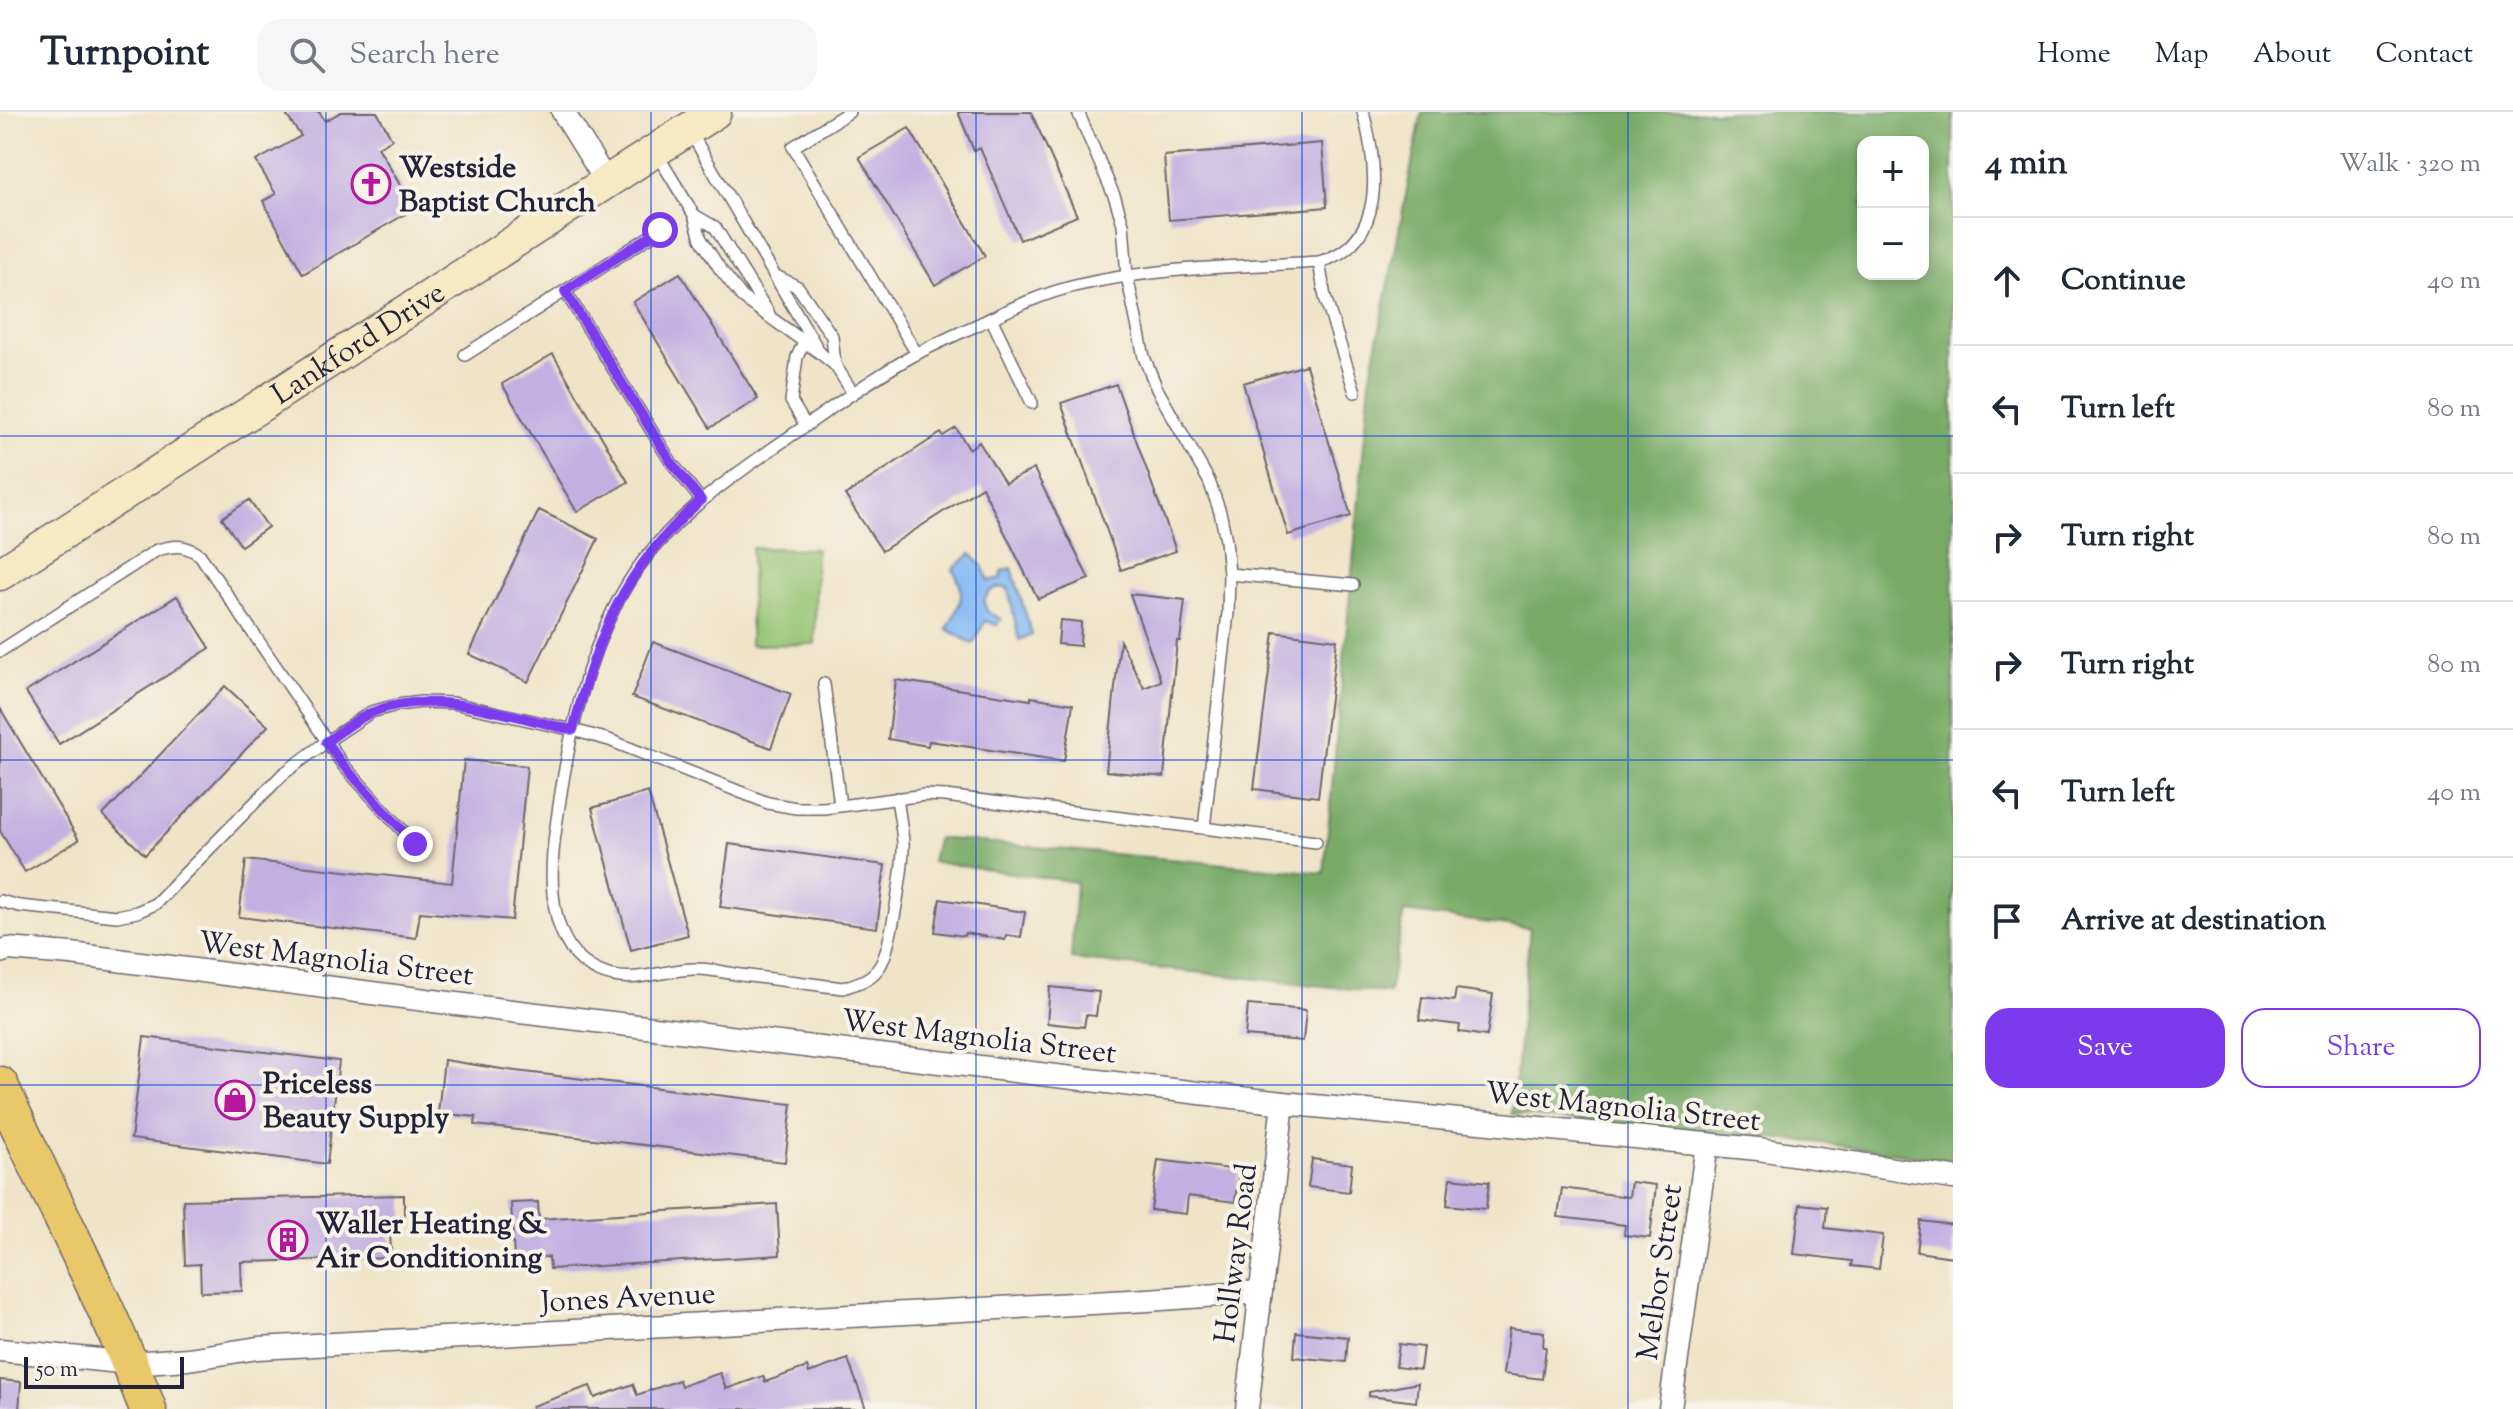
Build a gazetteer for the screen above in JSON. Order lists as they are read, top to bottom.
{
  "streets": {
    "main road": ["Lankford Drive"],
    "street": [
      "West Magnolia Street",
      "Hollway Road",
      "Melbor Street",
      "Jones Avenue"
    ]
  },
  "crossings": [
    ["West Magnolia Street", "Hollway Road"],
    ["West Magnolia Street", "Melbor Street"],
    ["Hollway Road", "Jones Avenue"]
  ],
  "places": {
    "church": ["Westside Baptist Church"],
    "shop": ["Priceless Beauty Supply"],
    "building": ["Waller Heating & Air Conditioning"]
  },
  "scale_bar": "50 m",
  "page": {
    "header": "Turnpoint",
    "search": "Search here",
    "nav": [
      "Home",
      "Map",
      "About",
      "Contact"
    ],
    "heading": ["4 min", "Walk · 320 m"],
    "map_buttons": ["+", "−"],
    "list": [
      ["Continue", "40 m"],
      ["Turn left", "80 m"],
      ["Turn right", "80 m"],
      ["Turn right", "80 m"],
      ["Turn left", "40 m"],
      "Arrive at destination"
    ],
    "buttons": ["Save", "Share"],
    "scale": "50 m"
  }
}
